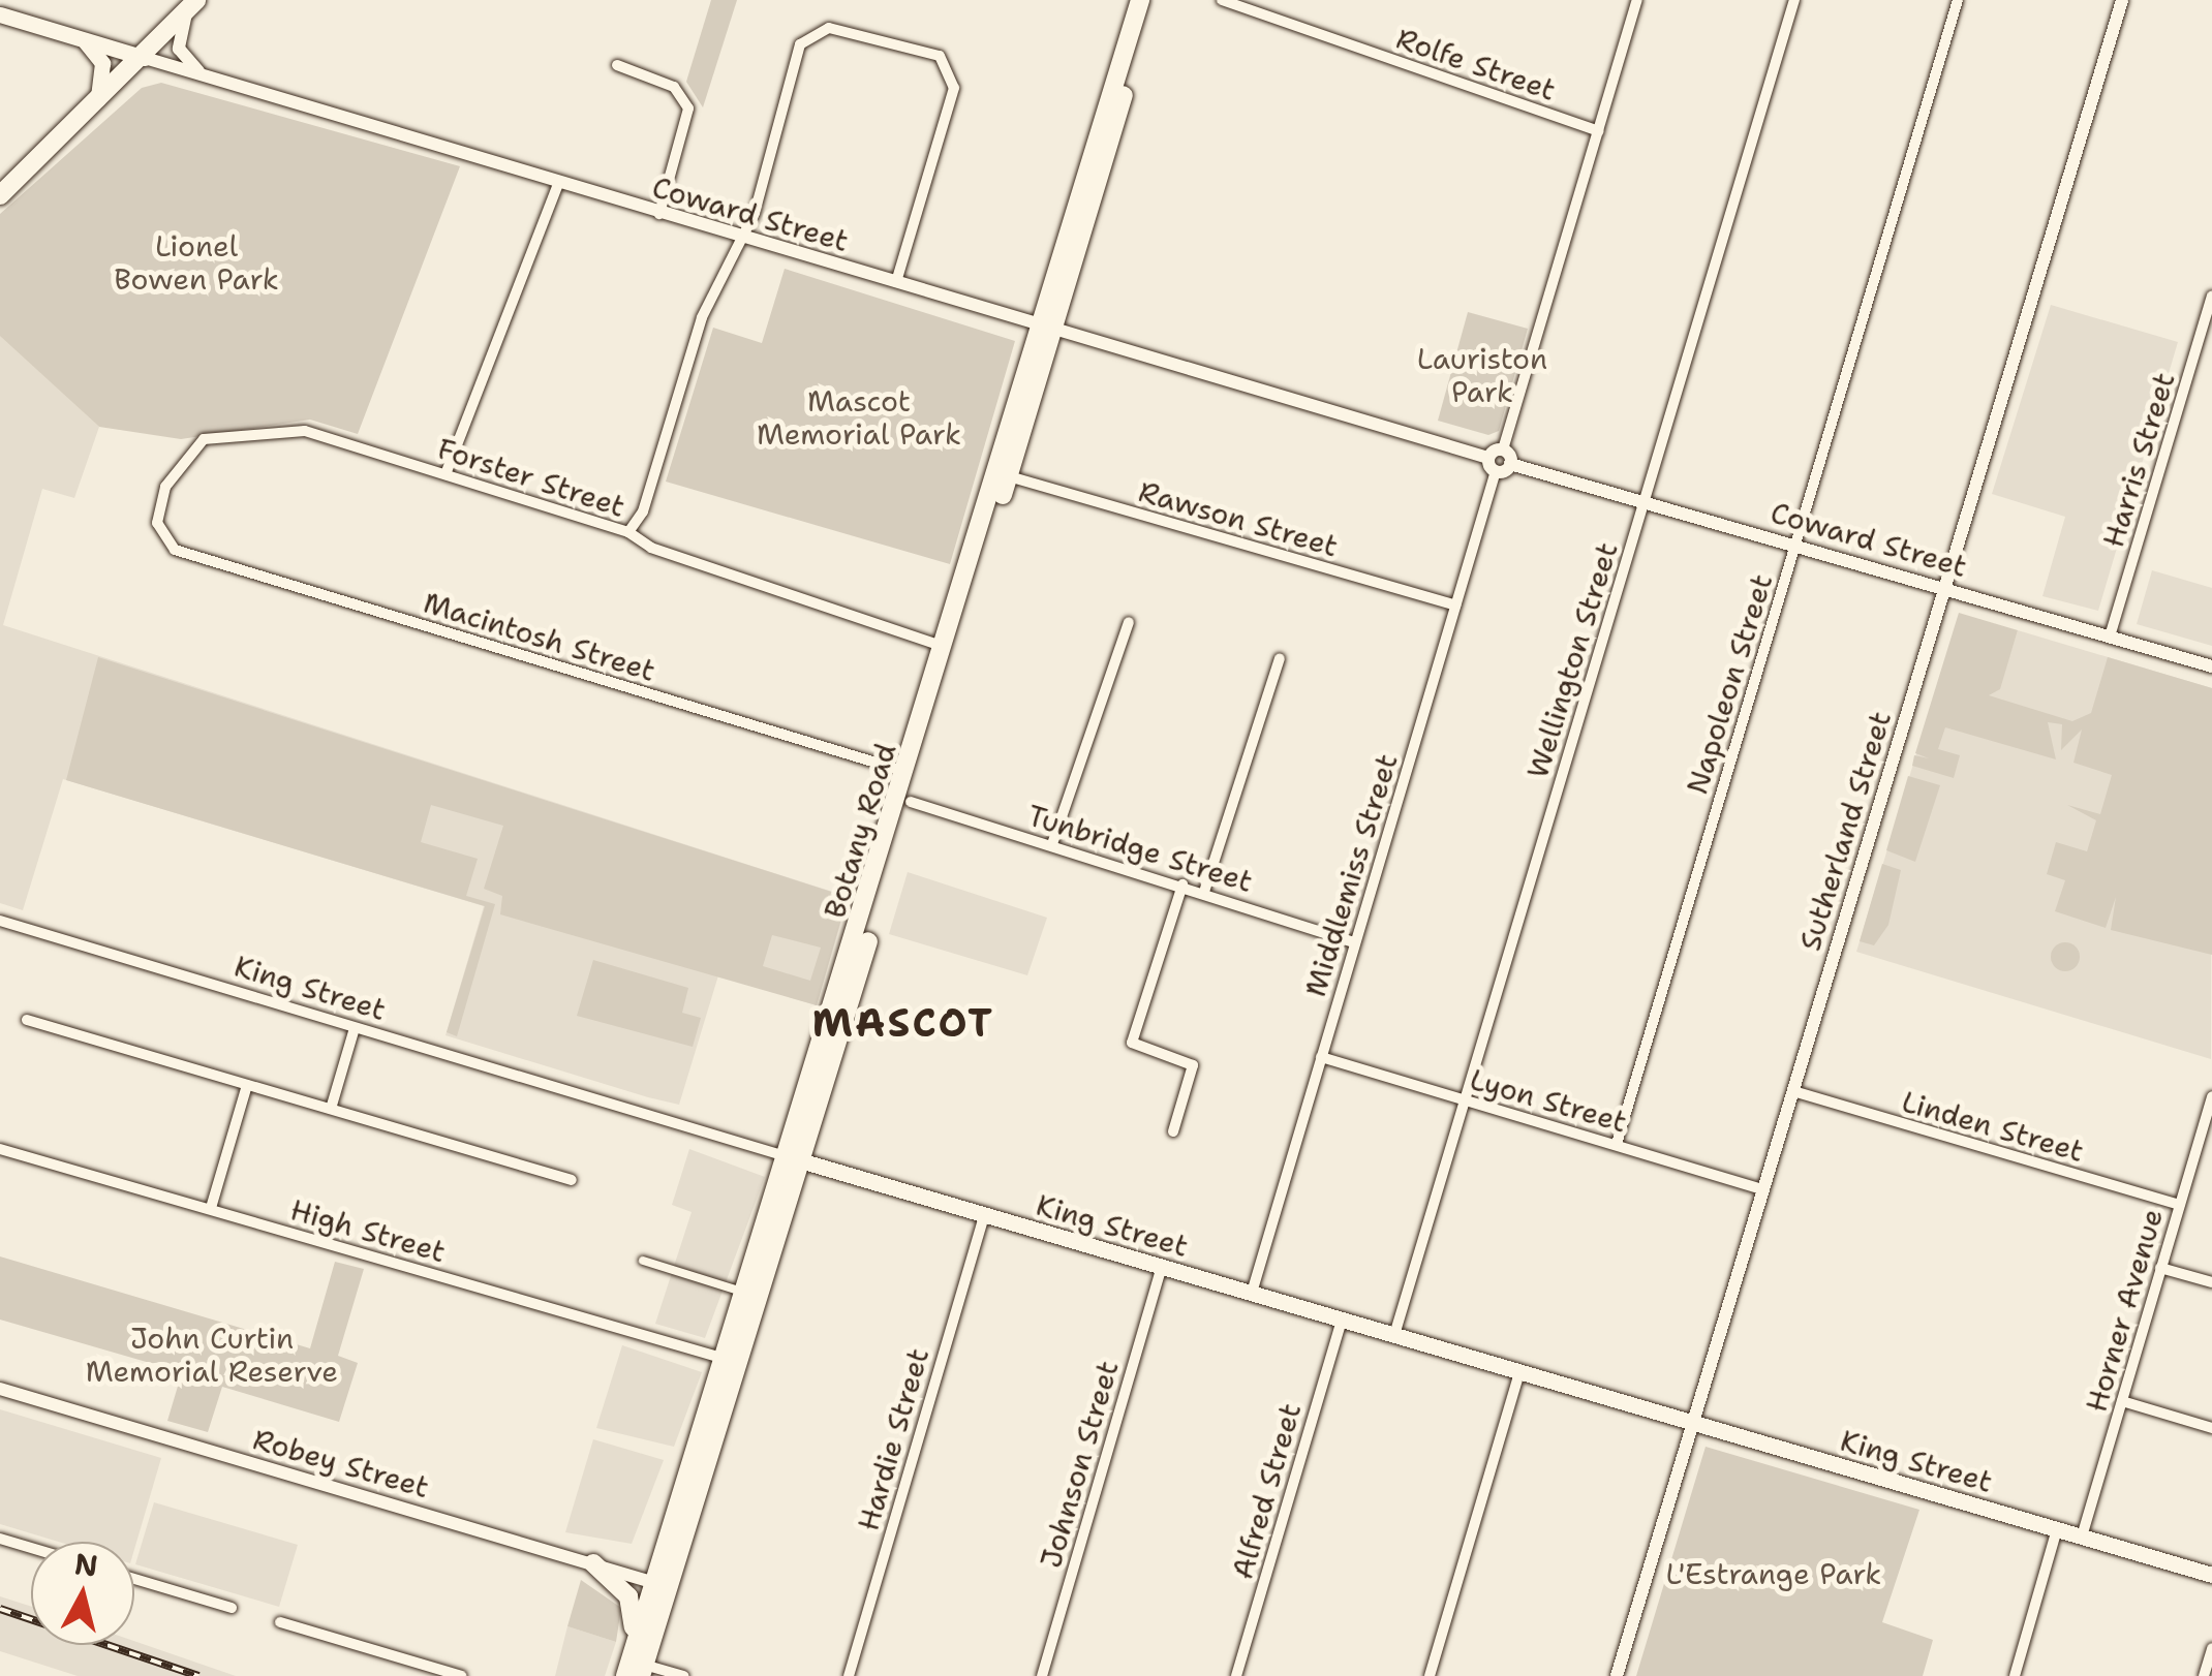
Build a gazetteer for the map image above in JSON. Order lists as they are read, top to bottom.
{
  "streets": {
    "main road": ["Coward Street", "Botany Road", "King Street"],
    "street": [
      "Rolfe Street",
      "Harris Street",
      "Forster Street",
      "Rawson Street",
      "Macintosh Street",
      "Wellington Street",
      "Napoleon Street",
      "Sutherland Street",
      "Tunbridge Street",
      "Middlemiss Street",
      "Lyon Street",
      "Linden Street",
      "High Street",
      "Horner Avenue",
      "Hardie Street",
      "Robey Street",
      "Johnson Street",
      "Alfred Street"
    ]
  },
  "crossings": [
    ["Coward Street", "Harris Street"],
    ["Coward Street", "Wellington Street"],
    ["Coward Street", "Napoleon Street"],
    ["Coward Street", "Botany Road"],
    ["Coward Street", "Sutherland Street"],
    ["Coward Street", "Middlemiss Street"],
    ["Forster Street", "Macintosh Street"],
    ["Forster Street", "Botany Road"],
    ["Rawson Street", "Botany Road"],
    ["Rawson Street", "Middlemiss Street"],
    ["Macintosh Street", "Botany Road"],
    ["Wellington Street", "King Street"],
    ["Wellington Street", "Lyon Street"],
    ["Napoleon Street", "Lyon Street"],
    ["Botany Road", "Tunbridge Street"],
    ["Botany Road", "King Street"],
    ["Botany Road", "High Street"],
    ["Botany Road", "Robey Street"],
    ["Sutherland Street", "King Street"],
    ["Sutherland Street", "Lyon Street"],
    ["Sutherland Street", "Linden Street"],
    ["Tunbridge Street", "Middlemiss Street"],
    ["Middlemiss Street", "King Street"],
    ["Middlemiss Street", "Lyon Street"],
    ["King Street", "Horner Avenue"],
    ["King Street", "Hardie Street"],
    ["King Street", "Johnson Street"],
    ["King Street", "Alfred Street"],
    ["Linden Street", "Horner Avenue"]
  ],
  "districts": ["MASCOT"],
  "parks": [
    "Lionel Bowen Park",
    "Lauriston Park",
    "Mascot Memorial Park",
    "John Curtin Memorial Reserve",
    "L'Estrange Park"
  ],
  "north": "top"
}
